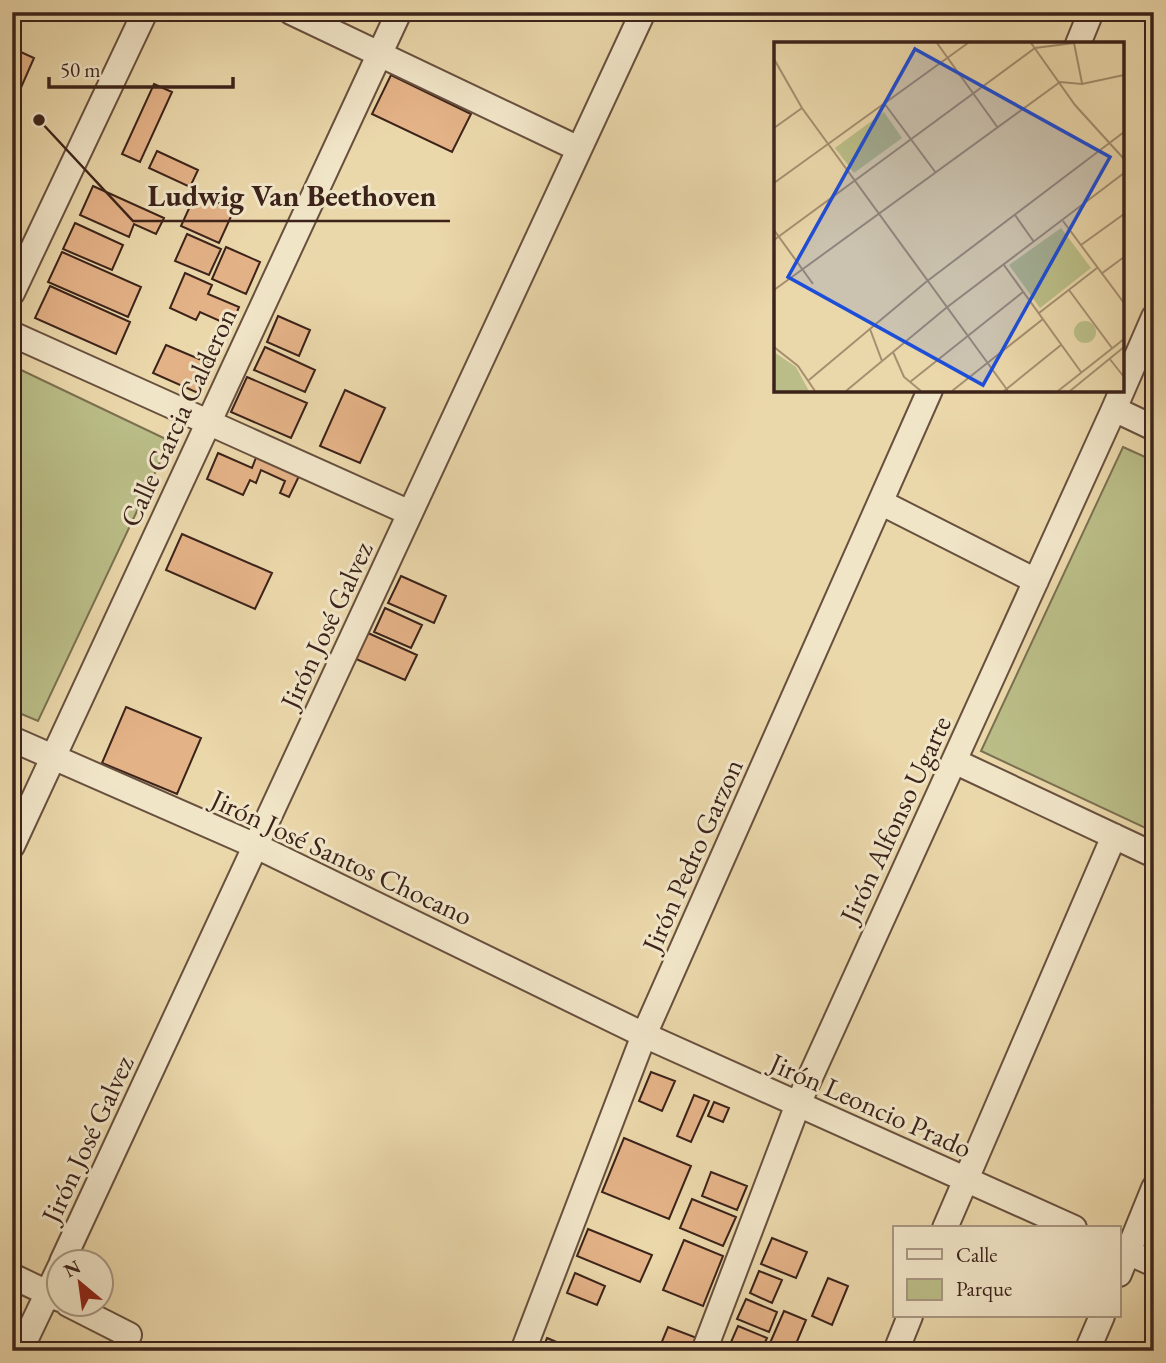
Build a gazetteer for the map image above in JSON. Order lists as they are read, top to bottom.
{
  "streets": {
    "street": [
      "Calle Garcia Calderon",
      "Jirón José Galvez",
      "Jirón Alfonso Ugarte",
      "Jirón Pedro Garzon",
      "Jirón José Santos Chocano",
      "Jirón Leoncio Prado"
    ]
  },
  "crossings": [
    ["Calle Garcia Calderon", "Jirón José Santos Chocano"],
    ["Jirón José Galvez", "Jirón José Santos Chocano"],
    ["Jirón Alfonso Ugarte", "Jirón Leoncio Prado"],
    ["Jirón Pedro Garzon", "Jirón José Santos Chocano"],
    ["Jirón Pedro Garzon", "Jirón Leoncio Prado"],
    ["Jirón José Santos Chocano", "Jirón Leoncio Prado"]
  ],
  "places": ["Ludwig Van Beethoven"],
  "legend": ["Calle", "Parque"],
  "scale_bar": "50 m",
  "north": "top left"
}
